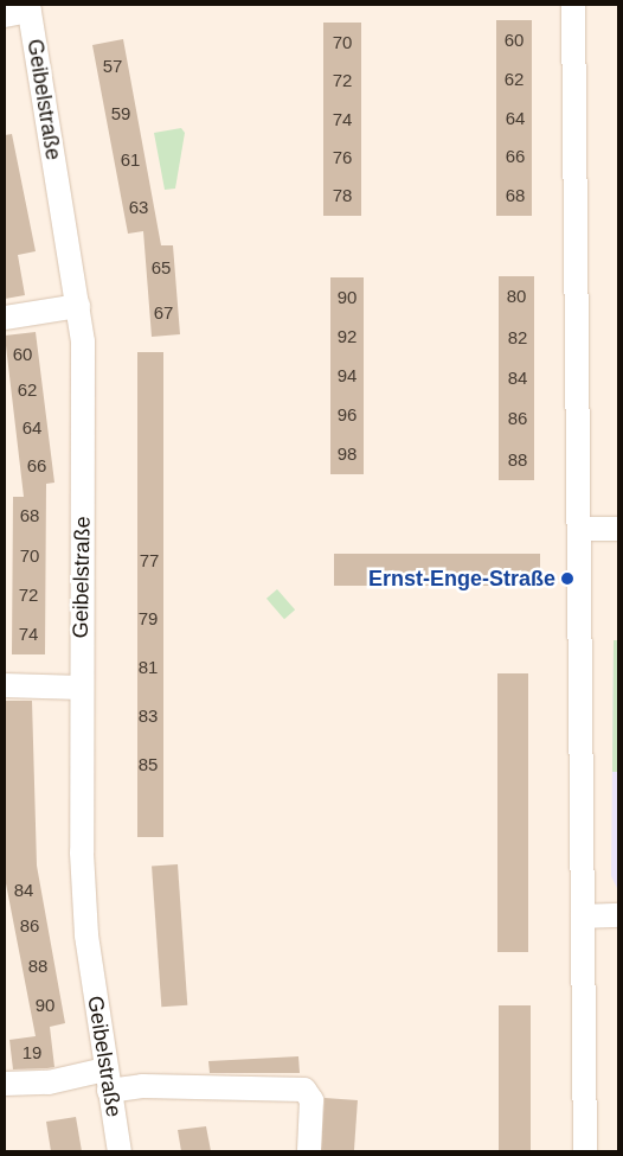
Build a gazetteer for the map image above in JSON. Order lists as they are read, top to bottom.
{
  "streets": {
    "street": ["Geibelstraße"]
  },
  "places": ["Ernst-Enge-Straße"],
  "house_numbers": [
    "60",
    "70",
    "57",
    "62",
    "72",
    "59",
    "64",
    "74",
    "66",
    "76",
    "61",
    "78",
    "68",
    "63",
    "65",
    "80",
    "90",
    "67",
    "92",
    "82",
    "60",
    "94",
    "84",
    "62",
    "96",
    "86",
    "64",
    "98",
    "88",
    "66",
    "68",
    "70",
    "77",
    "72",
    "79",
    "74",
    "81",
    "83",
    "85",
    "84",
    "86",
    "88",
    "90",
    "19"
  ]
}
